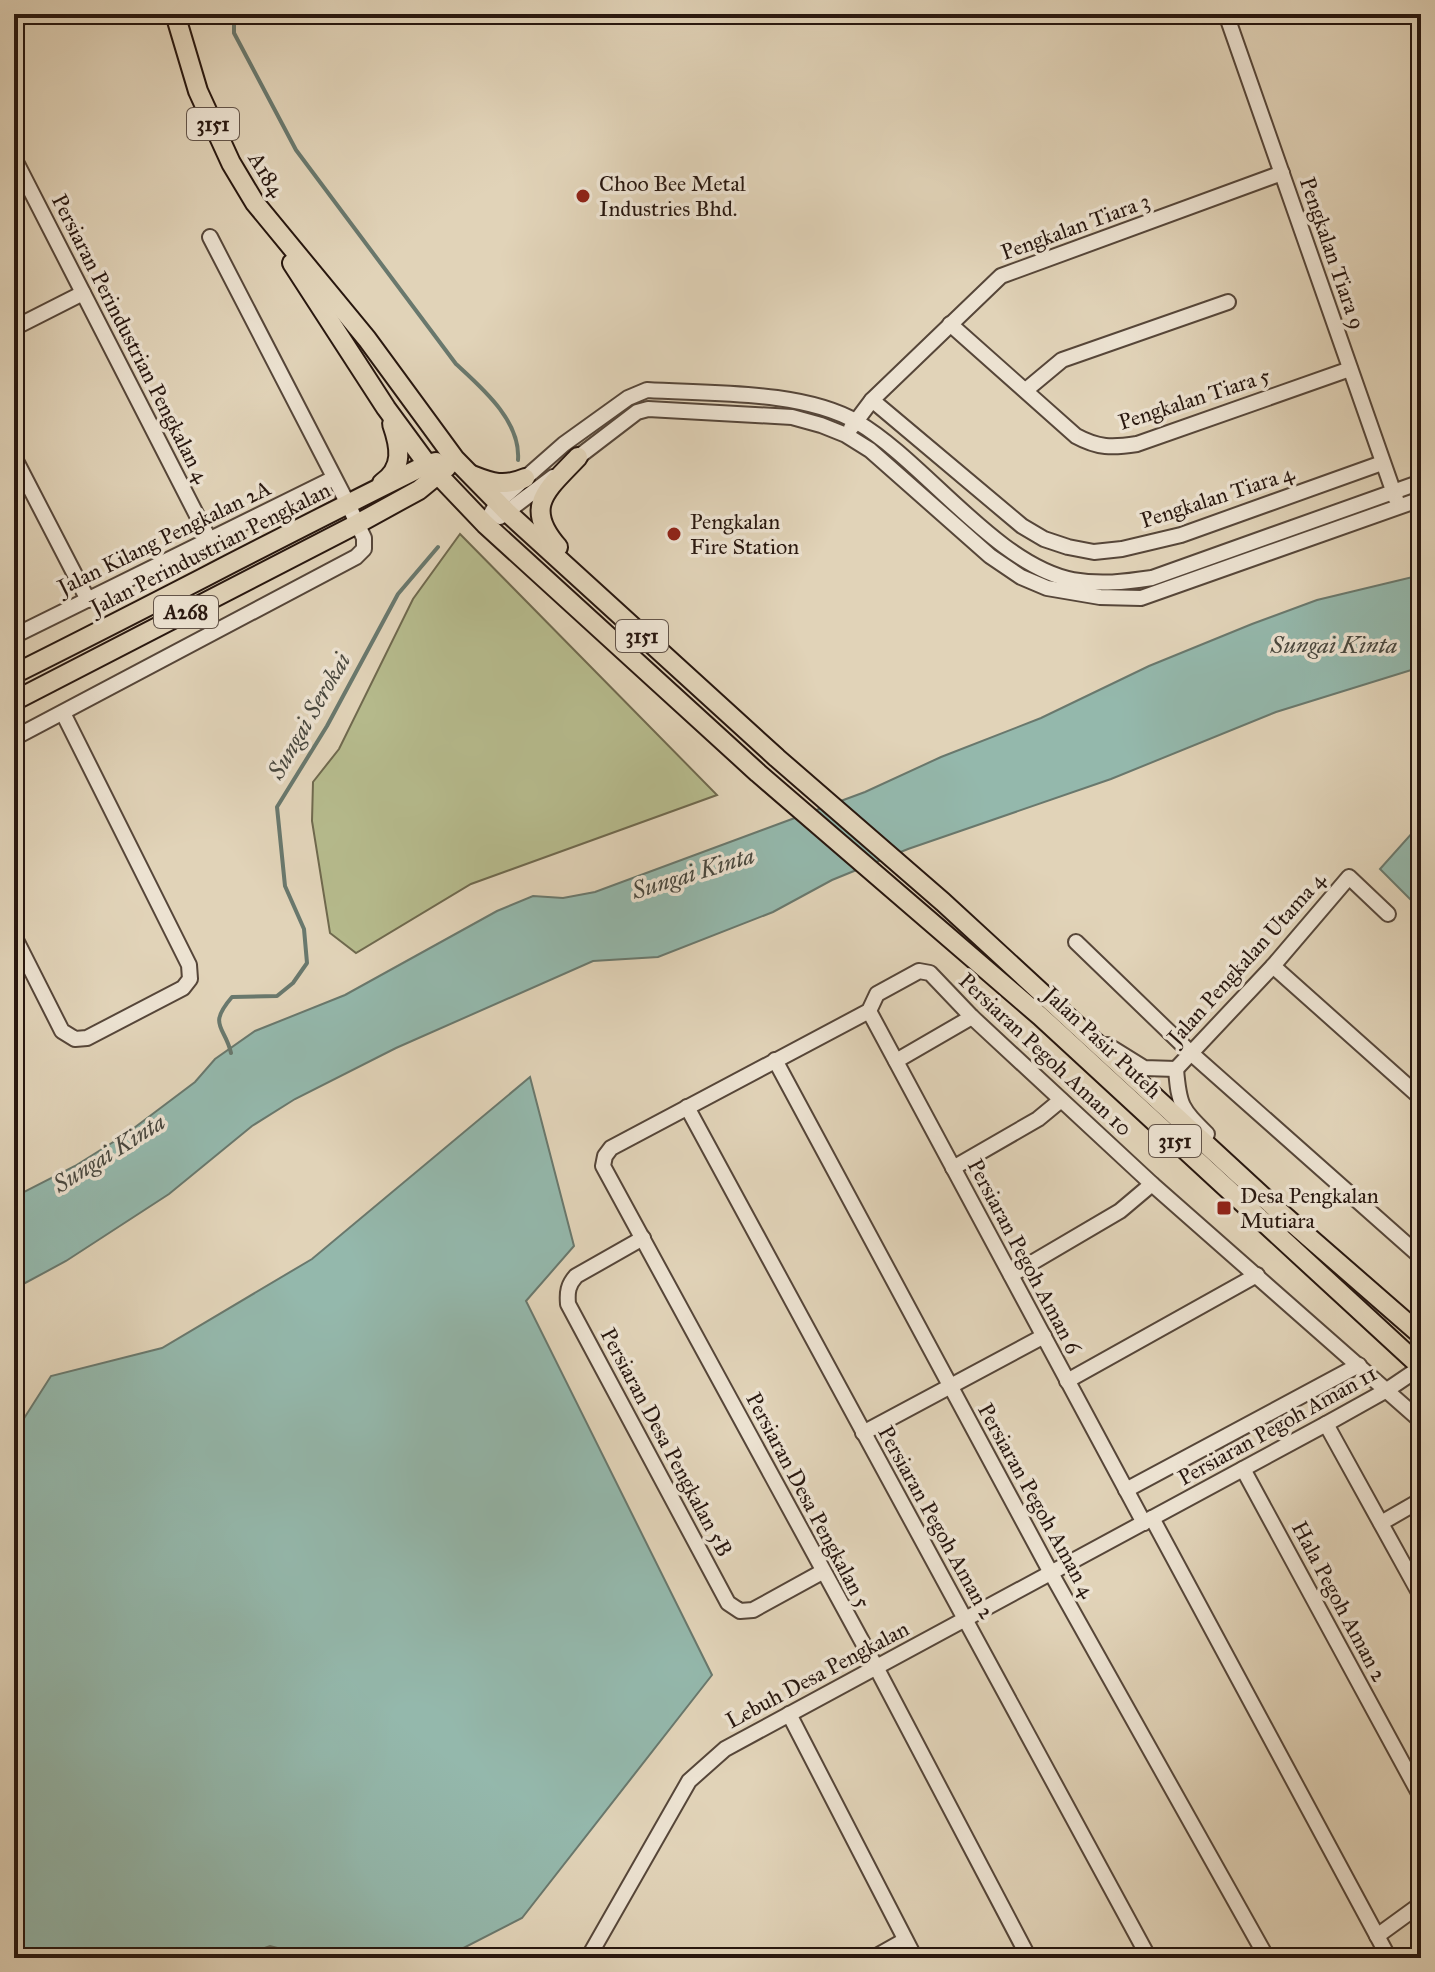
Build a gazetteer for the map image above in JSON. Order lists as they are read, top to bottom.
{
  "streets": {
    "main road": [
      "3151",
      "A184",
      "Jalan Perindustrian Pengkalan",
      "A268",
      "Jalan Pasir Puteh"
    ],
    "street": [
      "Pengkalan Tiara 3",
      "Pengkalan Tiara 9",
      "Persiaran Perindustrian Pengkalan 4",
      "Pengkalan Tiara 5",
      "Pengkalan Tiara 4",
      "Jalan Kilang Pengkalan 2A",
      "Jalan Pengkalan Utama 4",
      "Persiaran Pegoh Aman 10",
      "Persiaran Pegoh Aman 6",
      "Persiaran Pegoh Aman 11",
      "Persiaran Desa Pengkalan 5B",
      "Persiaran Desa Pengkalan 5",
      "Persiaran Pegoh Aman 4",
      "Persiaran Pegoh Aman 2",
      "Hala Pegoh Aman 2",
      "Lebuh Desa Pengkalan"
    ]
  },
  "crossings": [
    ["3151", "A184"],
    ["3151", "Jalan Perindustrian Pengkalan"],
    ["3151", "Jalan Pasir Puteh"],
    ["Pengkalan Tiara 3", "Pengkalan Tiara 9"],
    ["Pengkalan Tiara 3", "Pengkalan Tiara 5"],
    ["Pengkalan Tiara 3", "Pengkalan Tiara 4"],
    ["Pengkalan Tiara 9", "Pengkalan Tiara 5"],
    ["Pengkalan Tiara 9", "Pengkalan Tiara 4"],
    ["Persiaran Perindustrian Pengkalan 4", "Jalan Kilang Pengkalan 2A"],
    ["Jalan Pengkalan Utama 4", "Jalan Pasir Puteh"],
    ["Jalan Pasir Puteh", "Persiaran Pegoh Aman 11"],
    ["Persiaran Pegoh Aman 10", "Persiaran Pegoh Aman 6"],
    ["Persiaran Pegoh Aman 10", "Persiaran Pegoh Aman 11"],
    ["Persiaran Pegoh Aman 6", "Persiaran Pegoh Aman 11"],
    ["Persiaran Pegoh Aman 6", "Lebuh Desa Pengkalan"],
    ["Persiaran Pegoh Aman 11", "Hala Pegoh Aman 2"],
    ["Persiaran Pegoh Aman 11", "Lebuh Desa Pengkalan"],
    ["Persiaran Desa Pengkalan 5B", "Persiaran Desa Pengkalan 5"],
    ["Persiaran Desa Pengkalan 5", "Persiaran Pegoh Aman 2"],
    ["Persiaran Desa Pengkalan 5", "Lebuh Desa Pengkalan"],
    ["Persiaran Pegoh Aman 4", "Lebuh Desa Pengkalan"],
    ["Persiaran Pegoh Aman 2", "Lebuh Desa Pengkalan"]
  ],
  "water": ["Sungai Kinta", "Sungai Serokai"],
  "places": {
    "other": ["Choo Bee Metal Industries Bhd.", "Pengkalan Fire Station"],
    "transit": ["Desa Pengkalan Mutiara"]
  }
}
